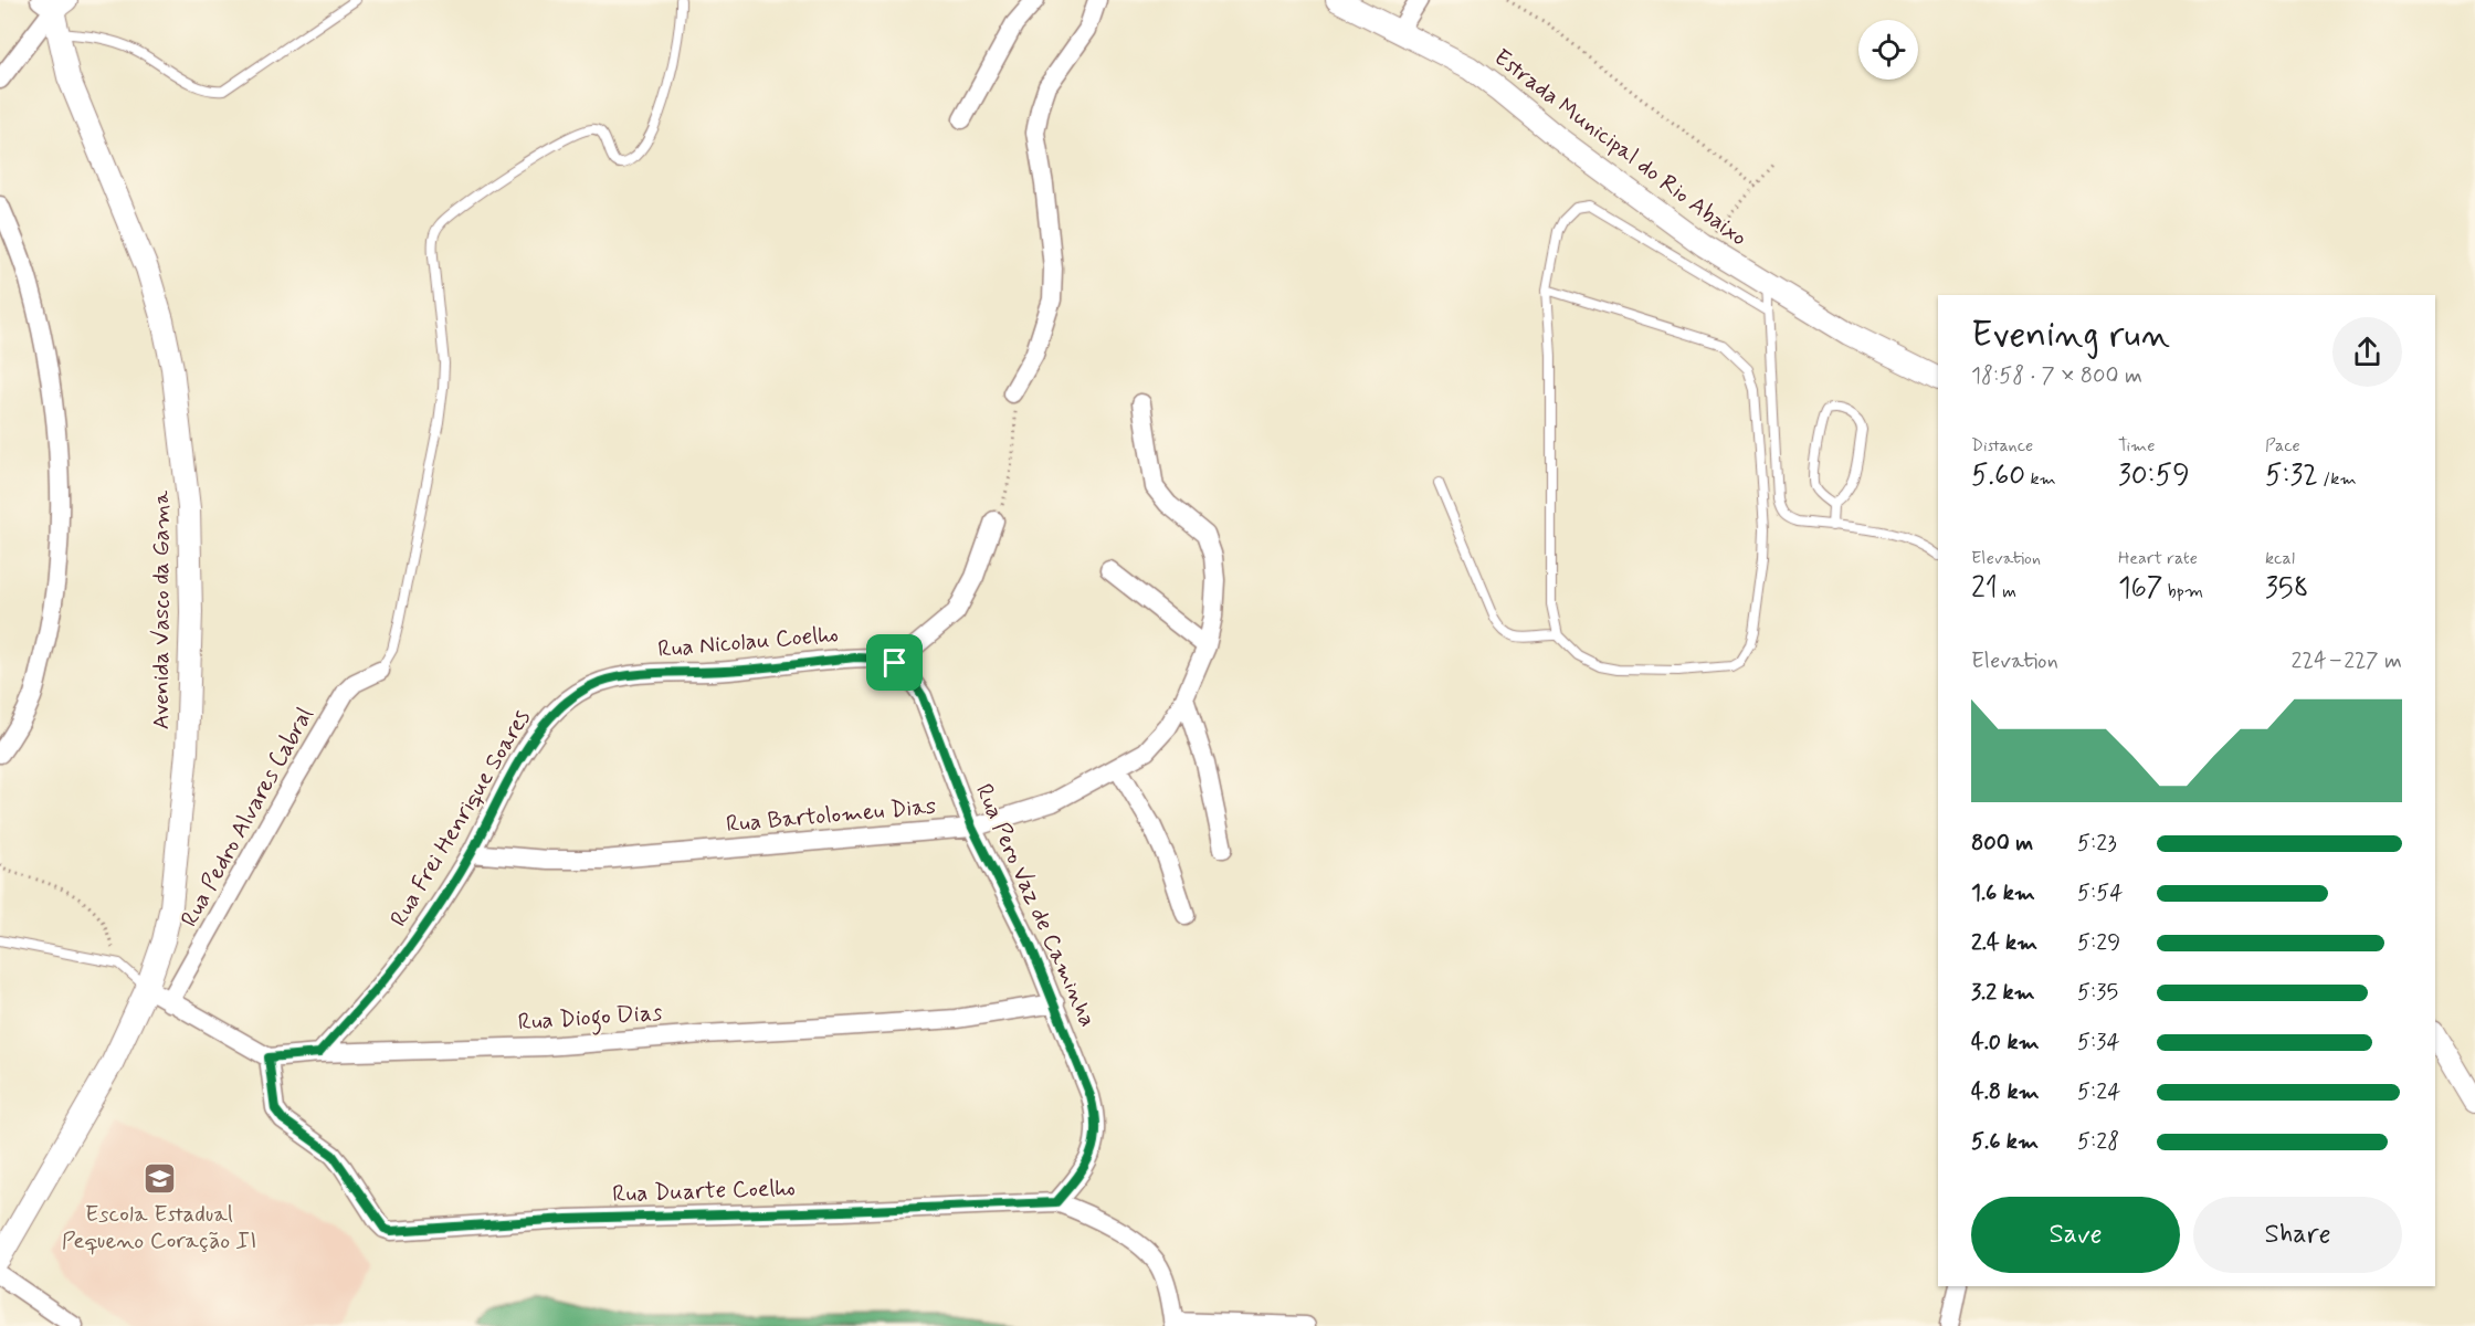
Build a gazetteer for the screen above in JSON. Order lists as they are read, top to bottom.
{
  "streets": {
    "street": [
      "Estrada Municipal do Rio Abaixo",
      "Avenida Vasco da Gama",
      "Rua Nicolau Coelho",
      "Rua Bartolomeu Dias",
      "Rua Pedro Alvares Cabral",
      "Rua Frei Henrique Soares",
      "Rua Pero Vaz de Caminha",
      "Rua Diogo Dias",
      "Rua Duarte Coelho"
    ]
  },
  "crossings": [
    ["Rua Nicolau Coelho", "Rua Frei Henrique Soares"],
    ["Rua Nicolau Coelho", "Rua Pero Vaz de Caminha"],
    ["Rua Bartolomeu Dias", "Rua Frei Henrique Soares"],
    ["Rua Bartolomeu Dias", "Rua Pero Vaz de Caminha"],
    ["Rua Frei Henrique Soares", "Rua Diogo Dias"],
    ["Rua Pero Vaz de Caminha", "Rua Diogo Dias"],
    ["Rua Pero Vaz de Caminha", "Rua Duarte Coelho"],
    ["Rua Diogo Dias", "Rua Duarte Coelho"]
  ],
  "places": {
    "school or university": ["Escola Estadual Pequeno Coração II"]
  },
  "page": {
    "heading": ["Evening run", "18:58 · 7 × 800 m"],
    "stats": [
      ["Distance", "5.60 km"],
      ["Time", "30:59"],
      ["Pace", "5:32 /km"],
      ["Elevation", "21 m"],
      ["Heart rate", "167 bpm"],
      ["kcal", "358"]
    ],
    "chart": ["Elevation", "224–227 m"],
    "list": [
      {
        "name": "800 m",
        "note": "5:23"
      },
      {
        "name": "1.6 km",
        "note": "5:54"
      },
      {
        "name": "2.4 km",
        "note": "5:29"
      },
      {
        "name": "3.2 km",
        "note": "5:35"
      },
      {
        "name": "4.0 km",
        "note": "5:34"
      },
      {
        "name": "4.8 km",
        "note": "5:24"
      },
      {
        "name": "5.6 km",
        "note": "5:28"
      }
    ],
    "buttons": ["Save", "Share"]
  }
}
